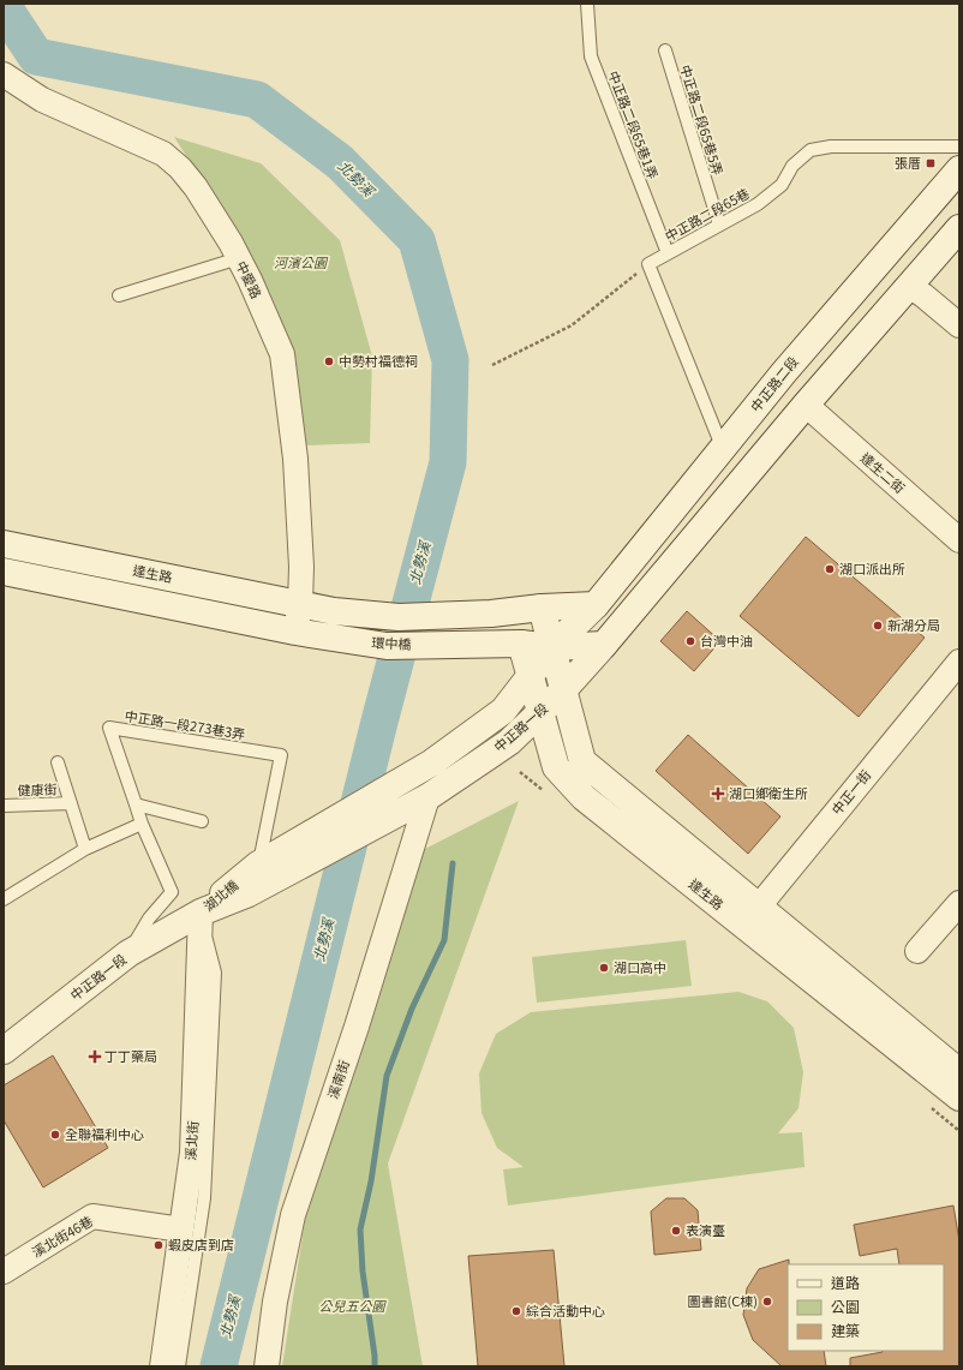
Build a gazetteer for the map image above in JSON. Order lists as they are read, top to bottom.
{
  "streets": {
    "main road": [
      "中正路二段",
      "達生路",
      "環中橋",
      "中正路一段",
      "湖北橋"
    ],
    "street": [
      "中愛路",
      "達生二街",
      "中正一街",
      "溪南街",
      "溪北街",
      "溪北街46巷"
    ],
    "lane": [
      "中正路二段65巷5弄",
      "中正路二段65巷1弄",
      "中正路二段65巷",
      "中正路一段273巷3弄",
      "健康街"
    ]
  },
  "crossings": [
    ["中正路二段65巷5弄", "中正路二段65巷"],
    ["中正路二段65巷1弄", "中正路二段65巷"],
    ["中愛路", "達生路"],
    ["中愛路", "環中橋"],
    ["中正路二段", "中正路一段"],
    ["達生路", "環中橋"],
    ["達生路", "中正路一段"],
    ["達生路", "中正一街"],
    ["中正路一段273巷3弄", "湖北橋"],
    ["中正路一段", "湖北橋"],
    ["中正路一段", "溪南街"],
    ["中正路一段", "溪北街"],
    ["湖北橋", "溪南街"],
    ["湖北橋", "溪北街"],
    ["溪北街", "溪北街46巷"]
  ],
  "water": ["北勢溪"],
  "parks": ["河濱公園", "公兒五公園"],
  "places": {
    "transit": ["張厝"],
    "other": [
      "中勢村福德祠",
      "湖口派出所",
      "新湖分局",
      "台灣中油",
      "湖口高中",
      "全聯福利中心",
      "表演臺",
      "蝦皮店到店",
      "圖書館(C棟)",
      "綜合活動中心"
    ],
    "health": ["湖口鄉衛生所", "丁丁藥局"]
  },
  "legend": ["道路", "公園", "建築"]
}
